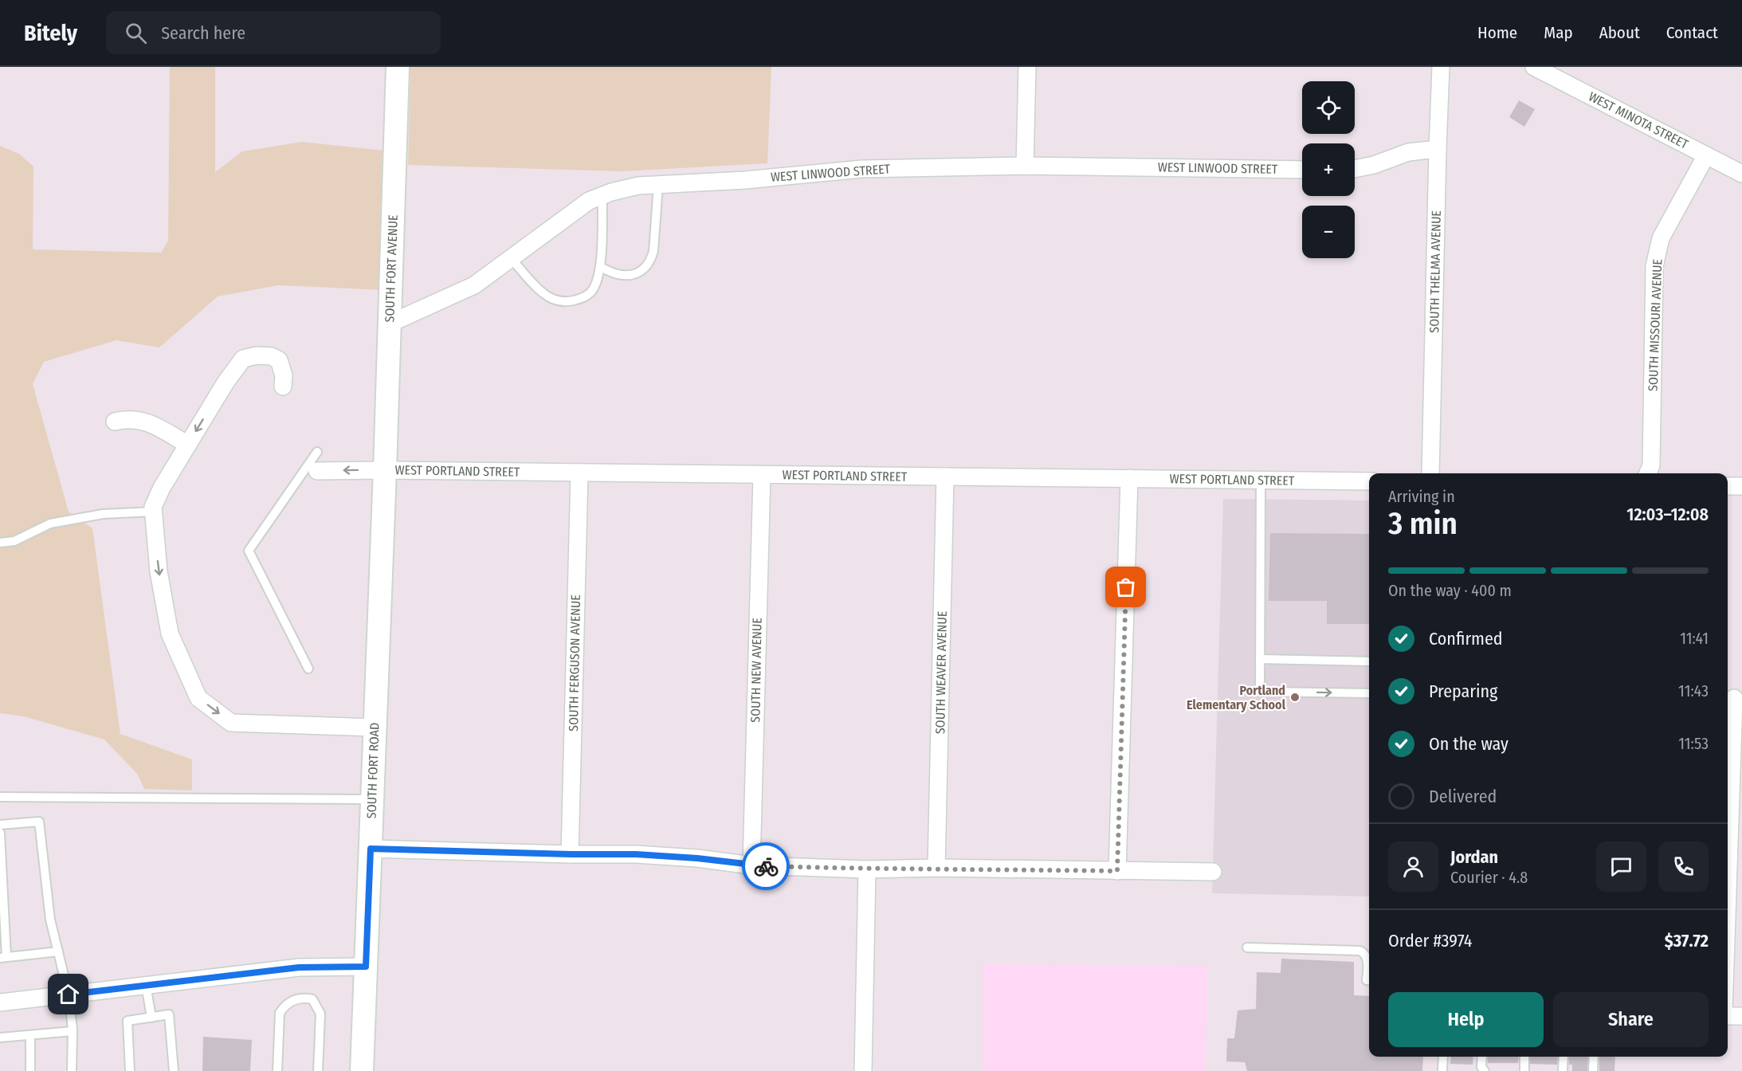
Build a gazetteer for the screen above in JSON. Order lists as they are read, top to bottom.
{
  "streets": {
    "street": [
      "WEST MINOTA STREET",
      "WEST LINWOOD STREET",
      "SOUTH FORT AVENUE",
      "SOUTH THELMA AVENUE",
      "SOUTH MISSOURI AVENUE",
      "WEST PORTLAND STREET",
      "SOUTH FERGUSON AVENUE",
      "SOUTH NEW AVENUE",
      "SOUTH WEAVER AVENUE",
      "SOUTH FORT ROAD"
    ]
  },
  "crossings": [
    ["WEST MINOTA STREET", "SOUTH MISSOURI AVENUE"],
    ["WEST LINWOOD STREET", "SOUTH FORT AVENUE"],
    ["SOUTH FORT AVENUE", "WEST PORTLAND STREET"],
    ["SOUTH FORT AVENUE", "SOUTH FORT ROAD"],
    ["WEST PORTLAND STREET", "SOUTH FERGUSON AVENUE"],
    ["WEST PORTLAND STREET", "SOUTH NEW AVENUE"],
    ["WEST PORTLAND STREET", "SOUTH WEAVER AVENUE"],
    ["WEST PORTLAND STREET", "SOUTH FORT ROAD"]
  ],
  "places": ["Portland Elementary School"],
  "page": {
    "header": "Bitely",
    "search": "Search here",
    "nav": [
      "Home",
      "Map",
      "About",
      "Contact"
    ],
    "map_buttons": ["+", "−"],
    "heading": ["3 min", "Arriving in", "12:03–12:08"],
    "panel": [
      "Jordan",
      "Courier · 4.8",
      "Order #3974",
      "$37.72"
    ],
    "bar": "On the way · 400 m",
    "list": [
      ["Confirmed", "11:41"],
      ["Preparing", "11:43"],
      ["On the way", "11:53"],
      "Delivered"
    ],
    "buttons": ["Help", "Share"]
  }
}
